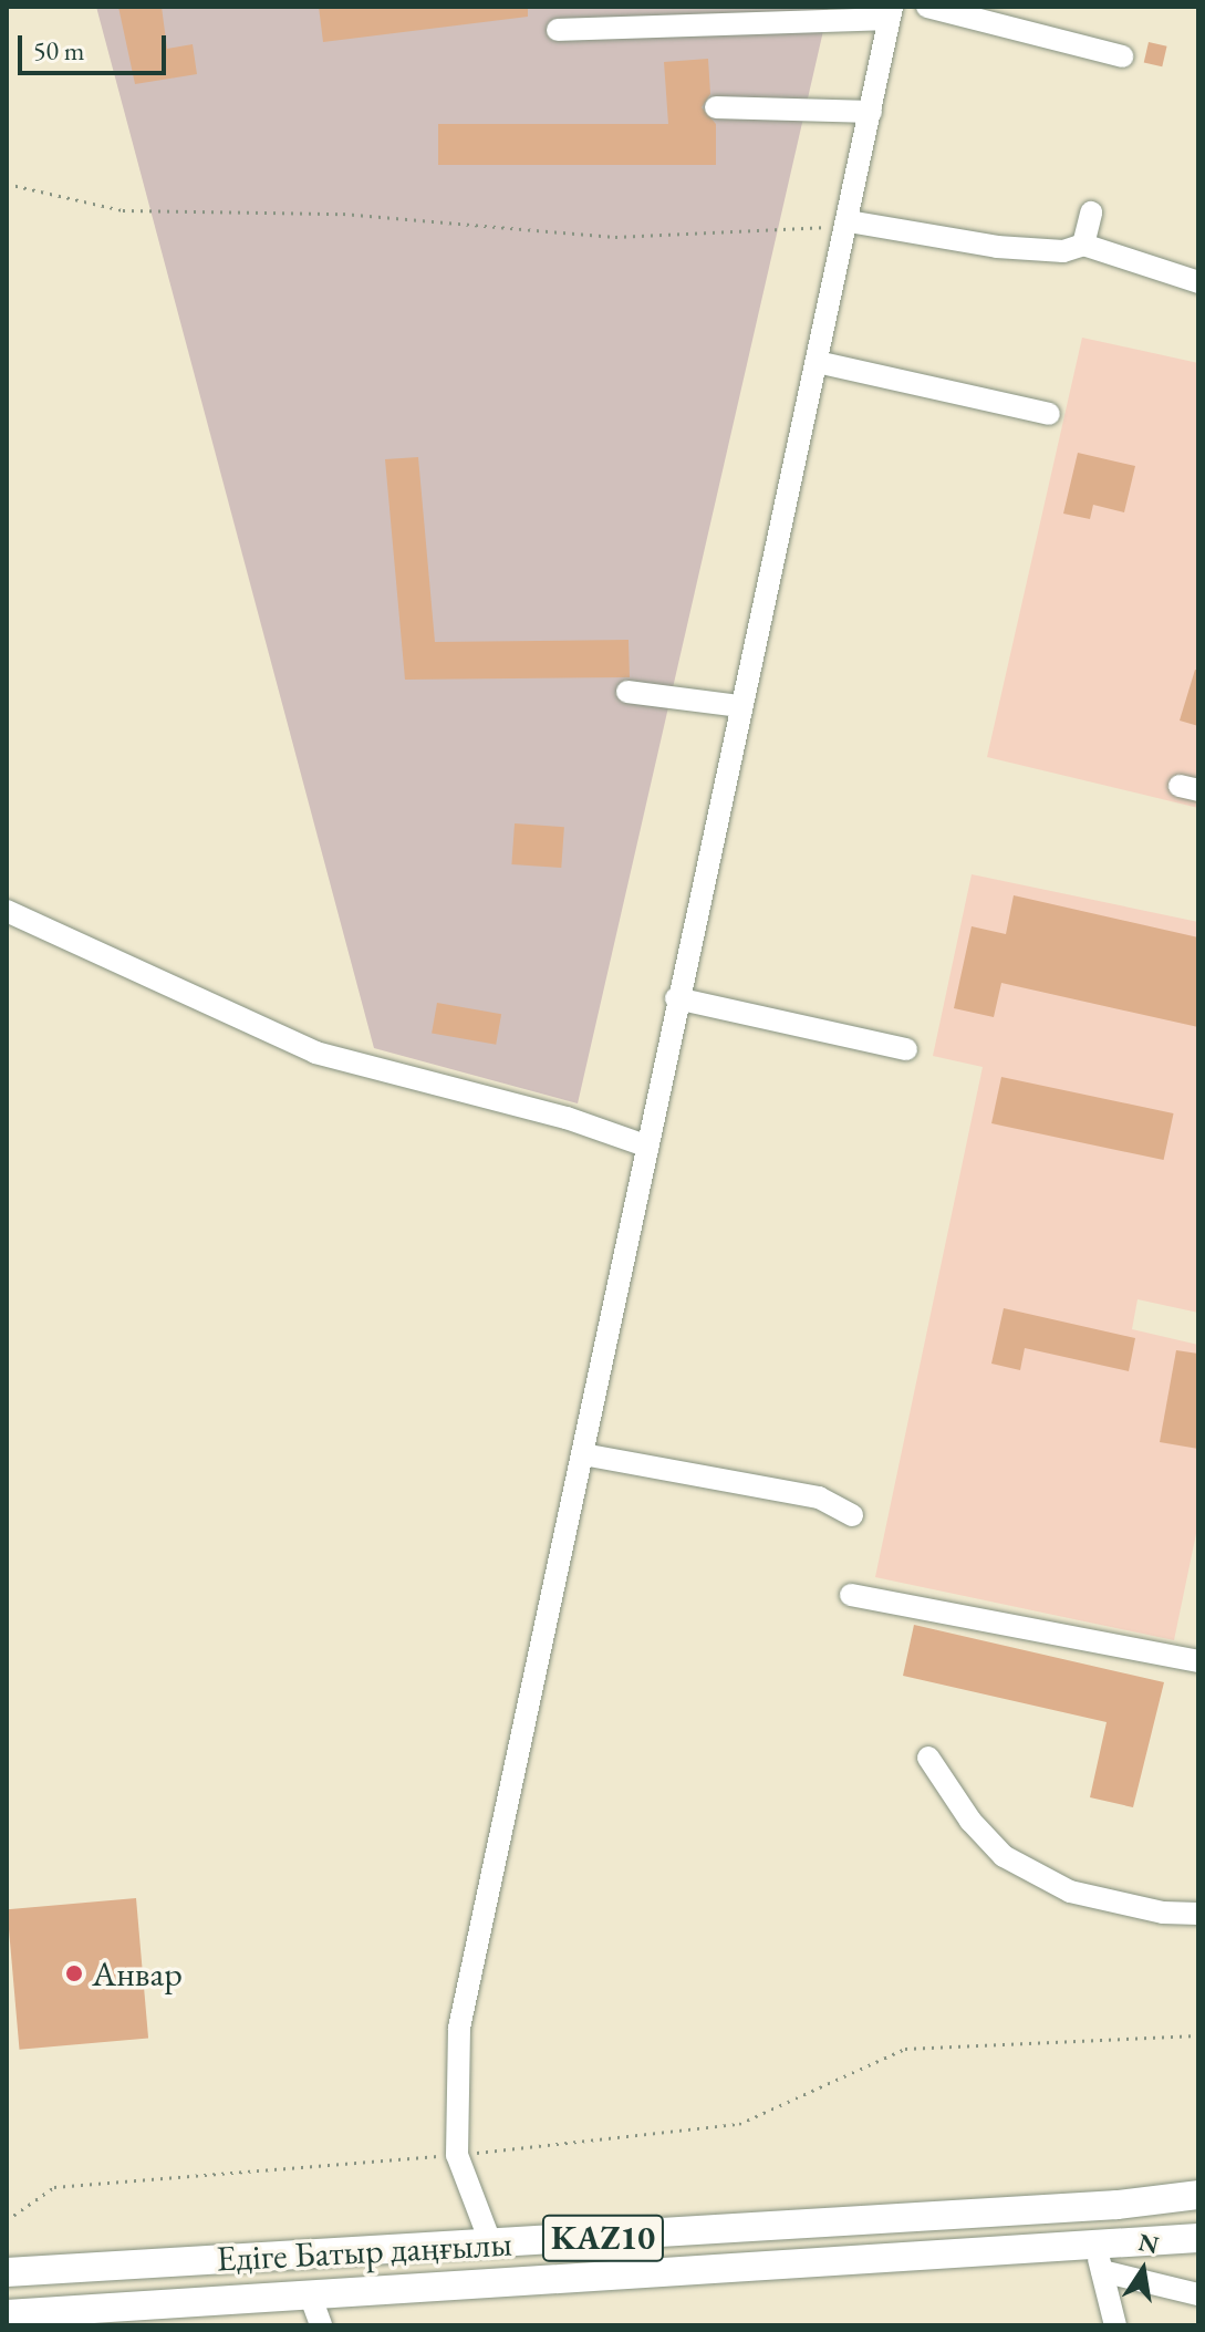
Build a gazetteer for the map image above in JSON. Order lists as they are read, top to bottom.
{
  "streets": {
    "main road": ["KAZ10", "Едіге Батыр даңғылы"]
  },
  "places": ["Анвар"],
  "scale_bar": "50 m",
  "north": "top"
}
